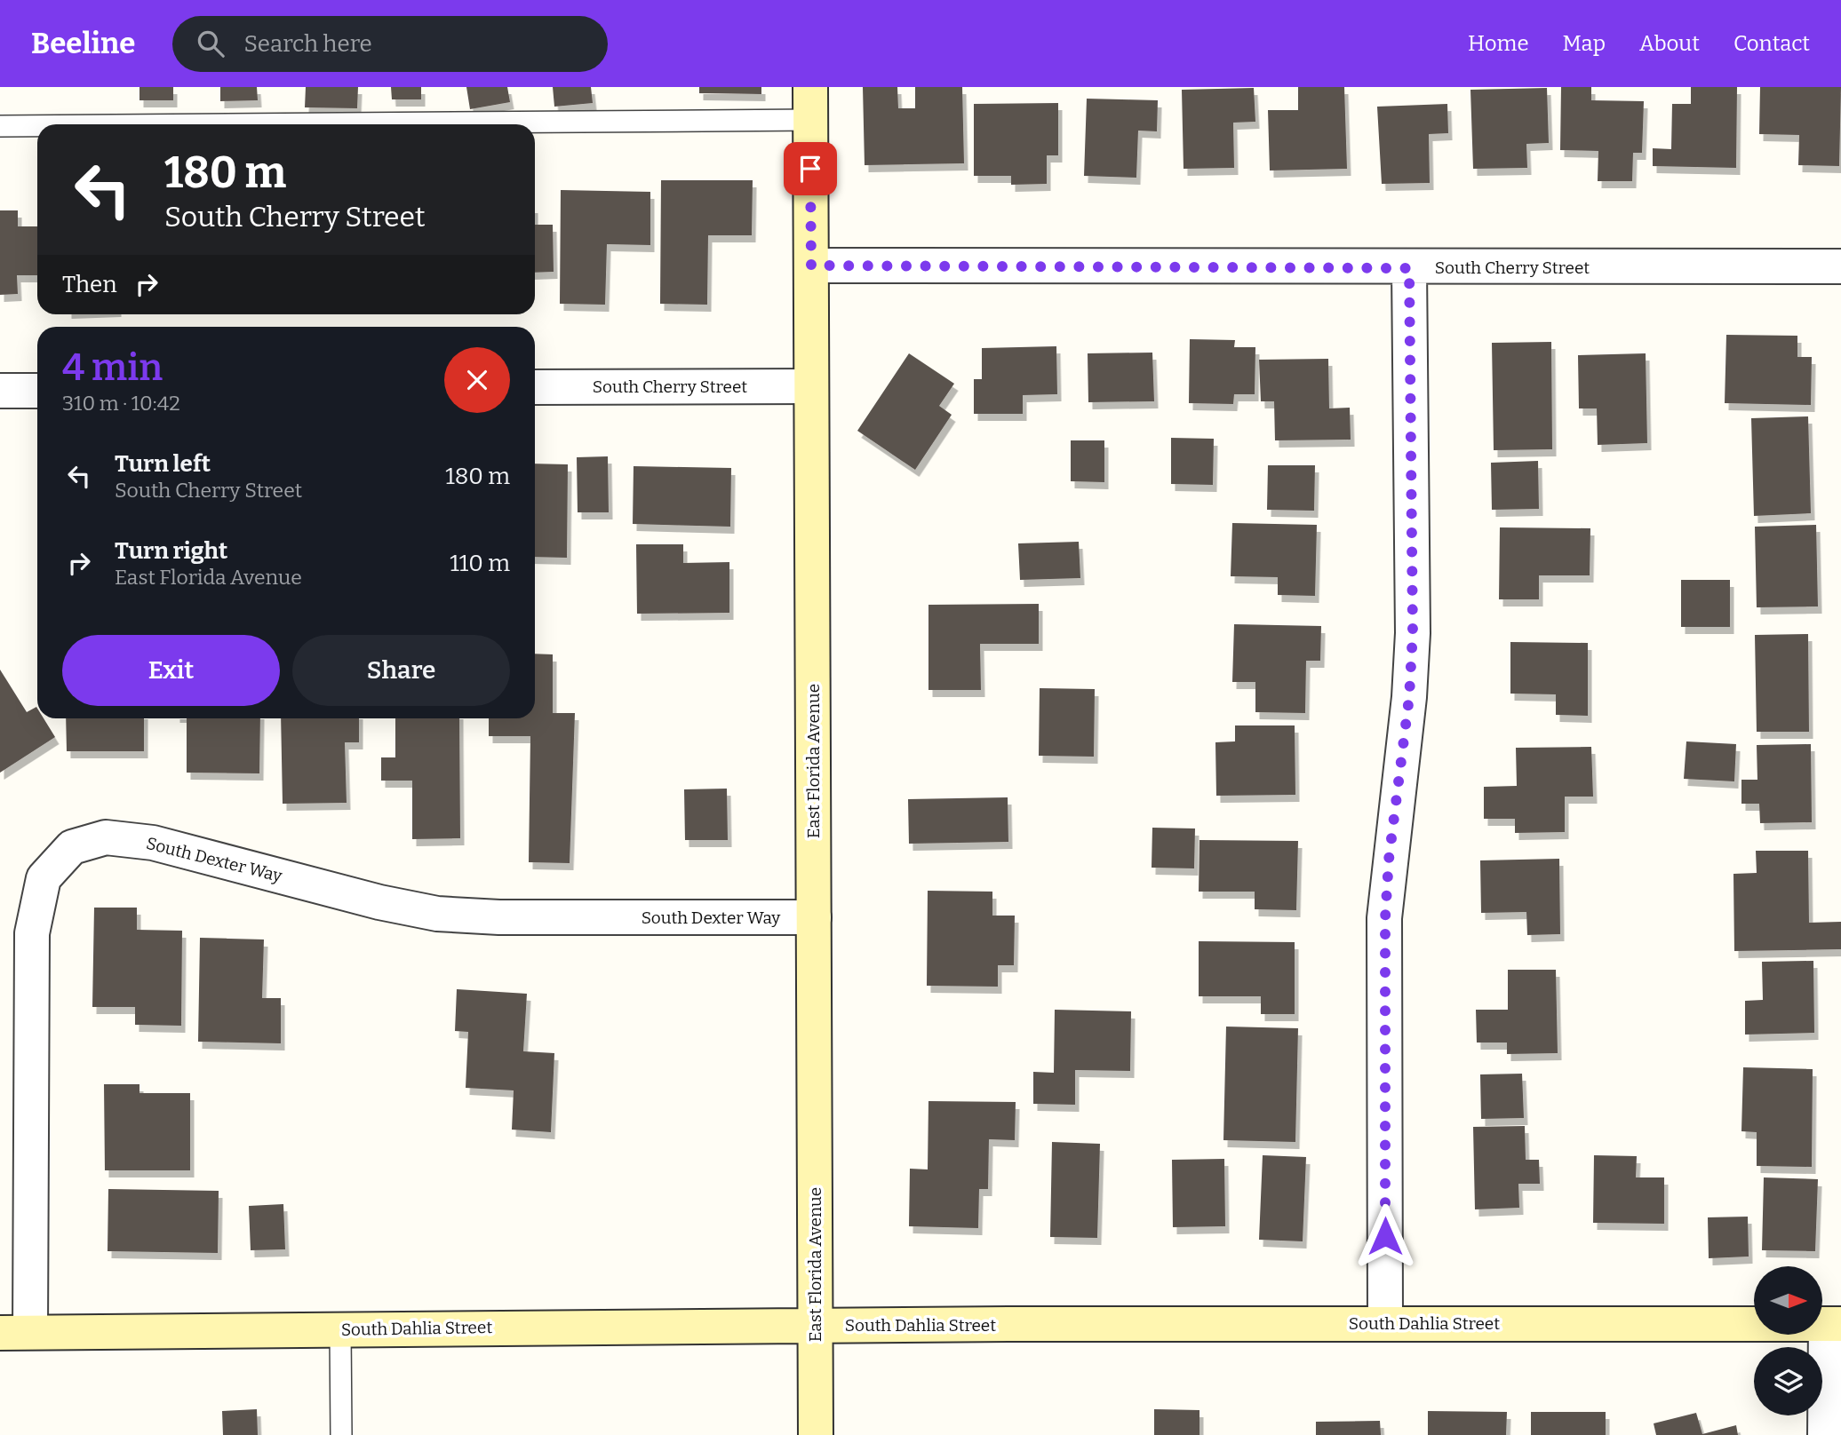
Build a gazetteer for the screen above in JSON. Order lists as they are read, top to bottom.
{
  "streets": {
    "street": [
      "South Cherry Street",
      "East Florida Avenue",
      "South Dexter Way",
      "South Dahlia Street"
    ]
  },
  "crossings": [
    ["South Cherry Street", "East Florida Avenue"],
    ["East Florida Avenue", "South Dexter Way"],
    ["East Florida Avenue", "South Dahlia Street"],
    ["South Dexter Way", "South Dahlia Street"]
  ],
  "north": "right",
  "page": {
    "header": "Beeline",
    "search": "Search here",
    "nav": [
      "Home",
      "Map",
      "About",
      "Contact"
    ],
    "turn": ["180 m", "South Cherry Street"],
    "then": "Then",
    "heading": ["4 min", "310 m · 10:42"],
    "list": [
      {
        "name": "Turn left",
        "note": "South Cherry Street",
        "value": "180 m"
      },
      {
        "name": "Turn right",
        "note": "East Florida Avenue",
        "value": "110 m"
      }
    ],
    "buttons": ["Exit", "Share"]
  }
}
